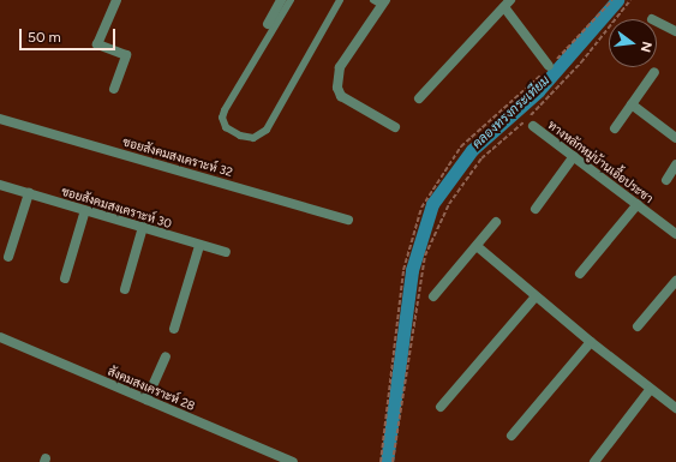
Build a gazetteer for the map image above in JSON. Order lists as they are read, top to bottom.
{
  "streets": {
    "street": [
      "ซอยสังคมสงเคราะห์ 32",
      "ทางหลักหมู่บ้านเอื้อประชา",
      "ซอยสังคมสงเคราะห์ 30",
      "สังคมสงเคราะห์ 28"
    ]
  },
  "water": ["คลองทรงกระเทียม"],
  "scale_bar": "50 m",
  "north": "right"
}
